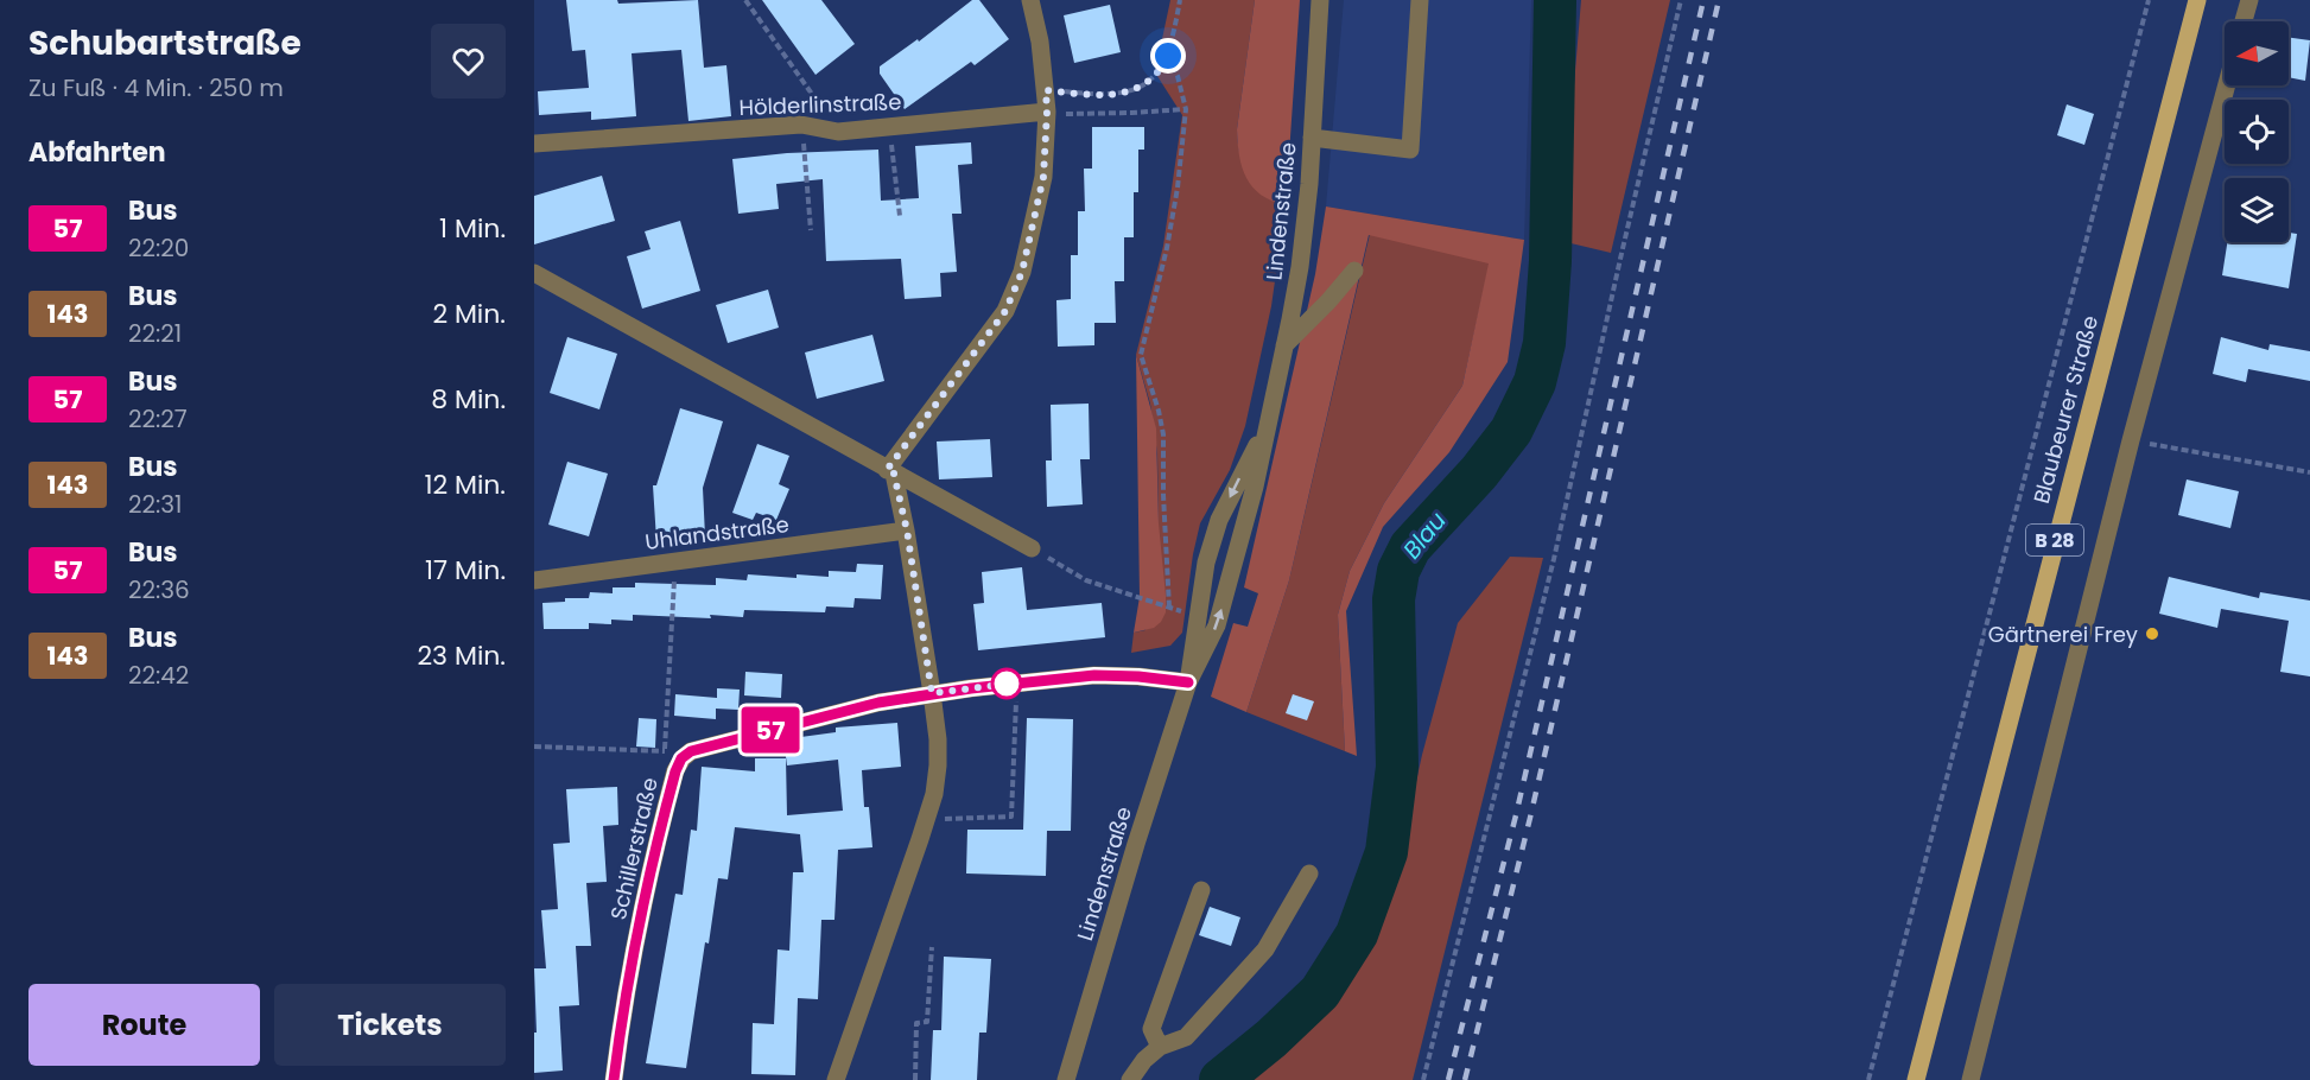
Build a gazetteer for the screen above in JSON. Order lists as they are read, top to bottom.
{
  "streets": {
    "main road": ["Blaubeurer Straße", "B 28"],
    "street": [
      "Hölderlinstraße",
      "Lindenstraße",
      "Uhlandstraße",
      "Schillerstraße"
    ]
  },
  "crossings": [
    ["Lindenstraße", "Schillerstraße"]
  ],
  "water": ["Blau"],
  "places": ["Gärtnerei Frey"],
  "lines": ["bus line 57"],
  "north": "left",
  "page": {
    "heading": [
      ["Schubartstraße", "Zu Fuß · 4 Min. · 250 m"],
      "Abfahrten"
    ],
    "on_map": "57",
    "list": [
      {
        "mark": "57",
        "name": "Bus",
        "note": "22:20",
        "value": "1 Min."
      },
      {
        "mark": "143",
        "name": "Bus",
        "note": "22:21",
        "value": "2 Min."
      },
      {
        "mark": "57",
        "name": "Bus",
        "note": "22:27",
        "value": "8 Min."
      },
      {
        "mark": "143",
        "name": "Bus",
        "note": "22:31",
        "value": "12 Min."
      },
      {
        "mark": "57",
        "name": "Bus",
        "note": "22:36",
        "value": "17 Min."
      },
      {
        "mark": "143",
        "name": "Bus",
        "note": "22:42",
        "value": "23 Min."
      }
    ],
    "buttons": ["Route", "Tickets"]
  }
}
